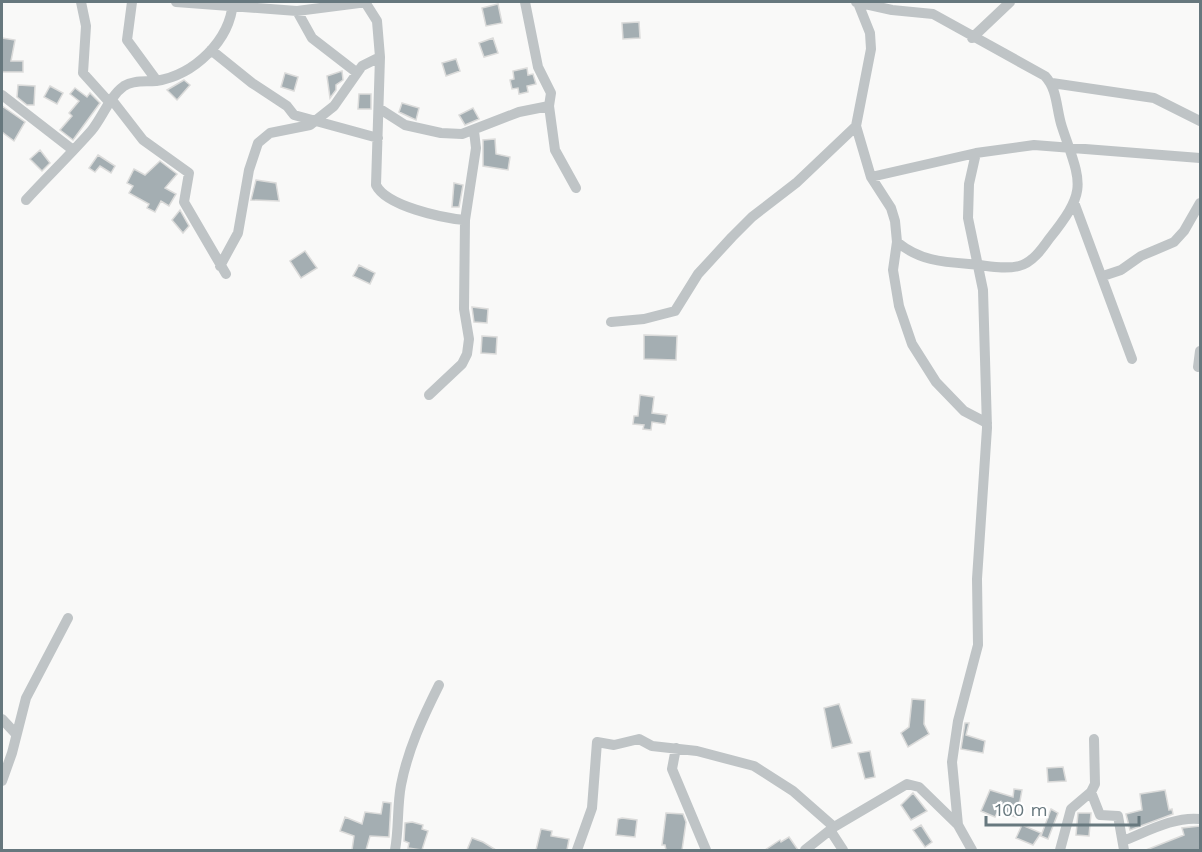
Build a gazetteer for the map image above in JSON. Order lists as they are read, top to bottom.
{
  "scale_bar": "100 m"
}
